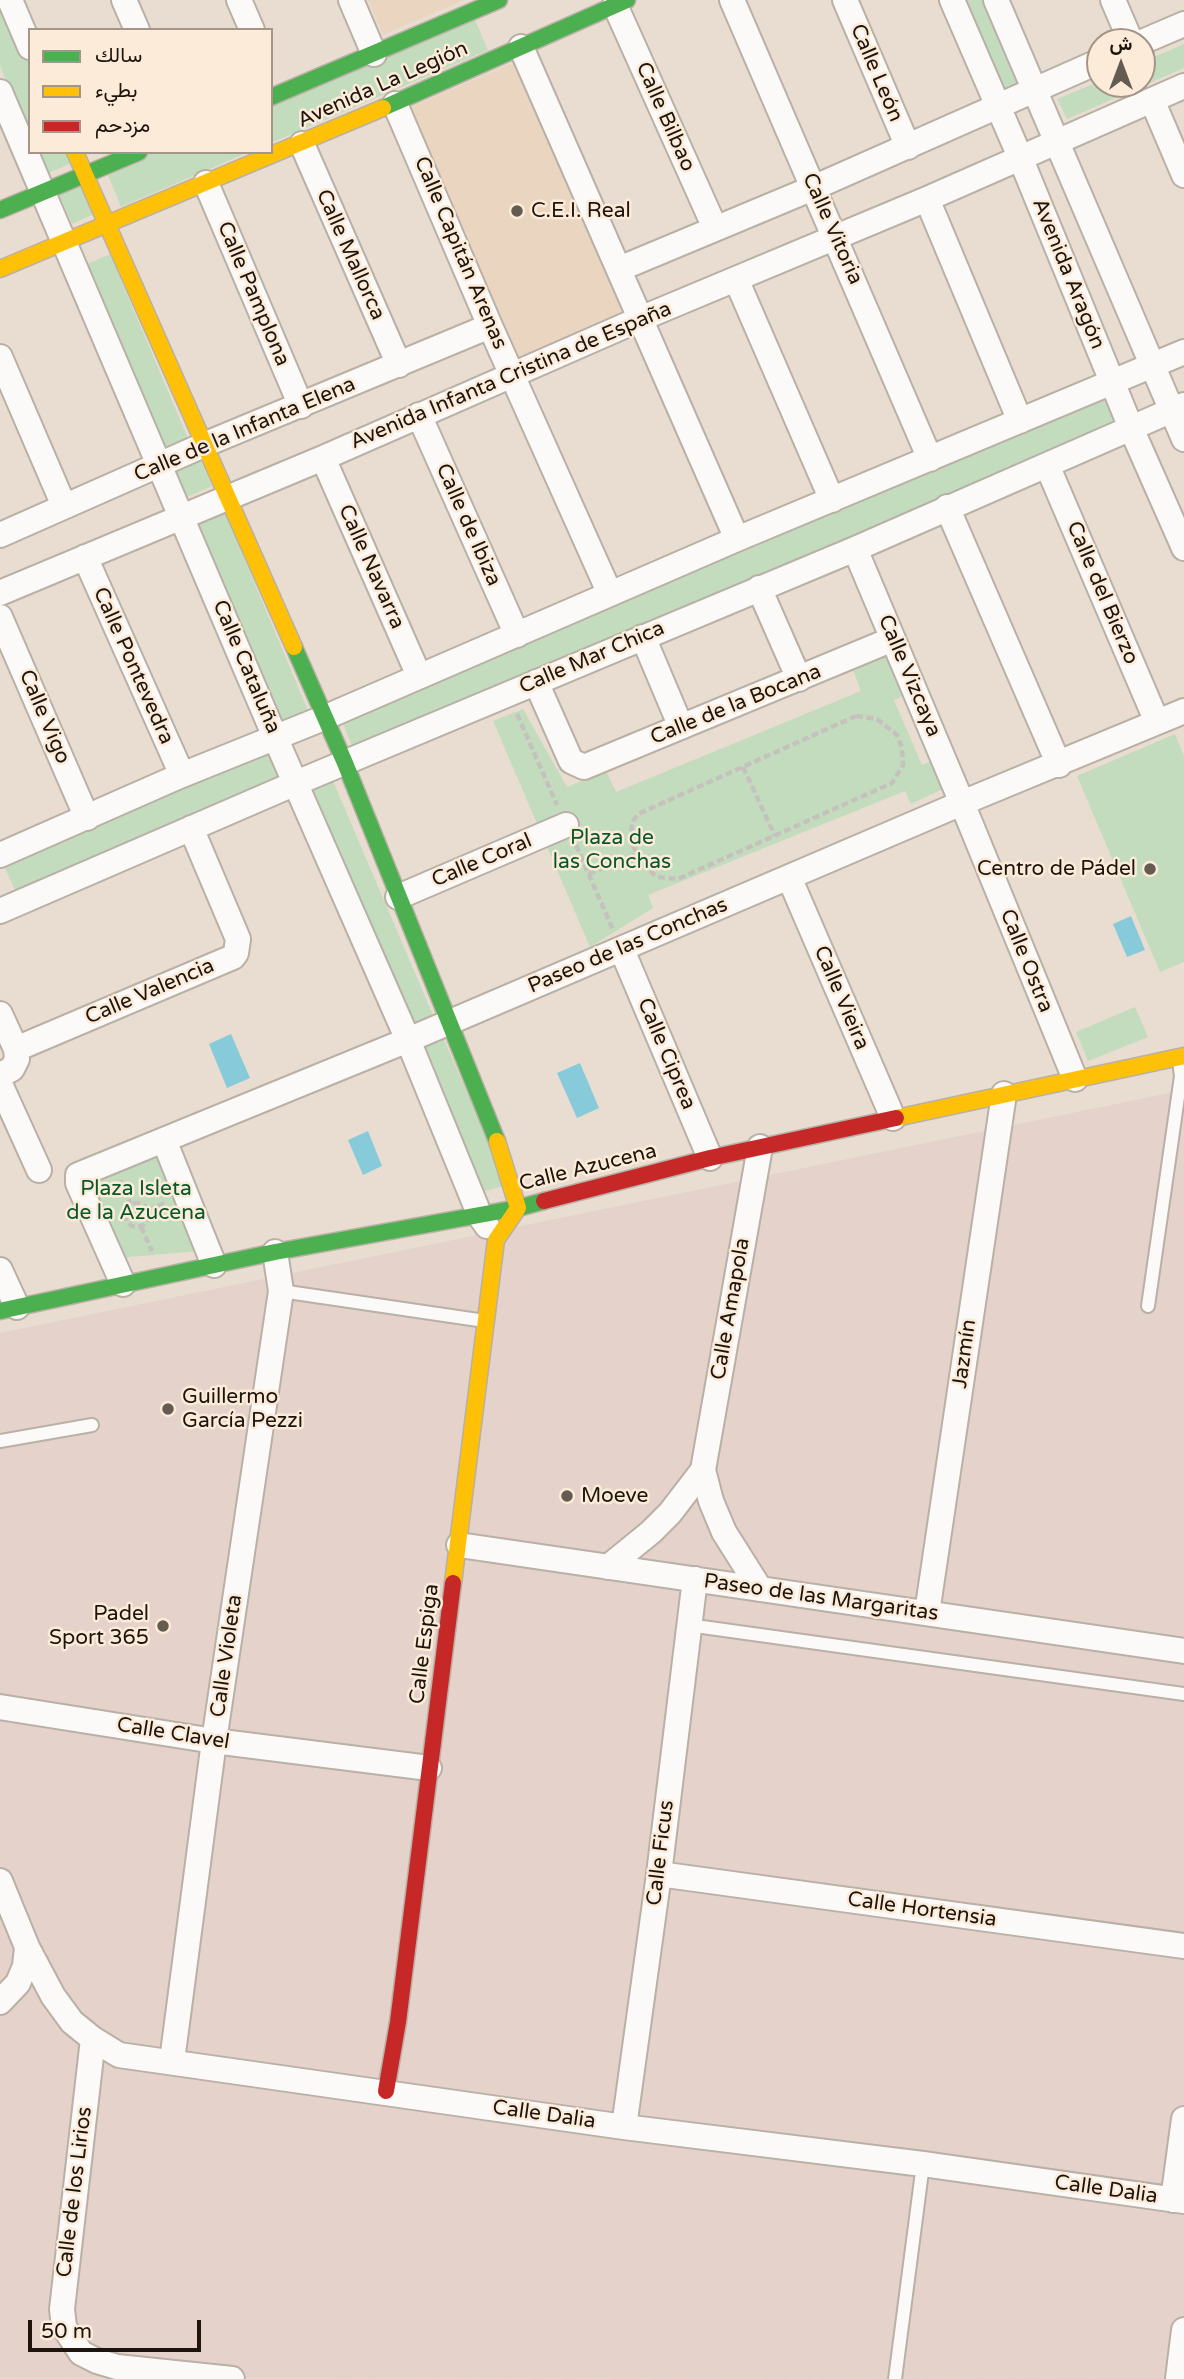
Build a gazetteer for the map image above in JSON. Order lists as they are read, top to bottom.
{
  "streets": {
    "street": [
      "Calle León",
      "Avenida La Legión",
      "Calle Bilbao",
      "Calle Vitoria",
      "Calle Capitán Arenas",
      "Calle Mallorca",
      "Avenida Aragón",
      "Calle Pamplona",
      "Avenida Infanta Cristina de España",
      "Calle de la Infanta Elena",
      "Calle de Ibiza",
      "Calle Navarra",
      "Calle del Bierzo",
      "Calle Mar Chica",
      "Calle Pontevedra",
      "Calle Cataluña",
      "Calle Vizcaya",
      "Calle de la Bocana",
      "Calle Vigo",
      "Calle Coral",
      "Paseo de las Conchas",
      "Calle Ostra",
      "Calle Valencia",
      "Calle Vieira",
      "Calle Ciprea",
      "Calle Azucena",
      "Calle Amapola",
      "Jazmín",
      "Paseo de las Margaritas",
      "Calle Espiga",
      "Calle Violeta",
      "Calle Clavel",
      "Calle Ficus",
      "Calle Hortensia",
      "Calle Dalia",
      "Calle de los Lirios"
    ]
  },
  "crossings": [
    ["Avenida La Legión", "Calle Bilbao"],
    ["Avenida La Legión", "Calle Capitán Arenas"],
    ["Avenida La Legión", "Calle Mallorca"],
    ["Avenida La Legión", "Calle Pamplona"],
    ["Avenida La Legión", "Calle Cataluña"],
    ["Calle Vitoria", "Avenida Infanta Cristina de España"],
    ["Calle Capitán Arenas", "Avenida Infanta Cristina de España"],
    ["Calle Capitán Arenas", "Calle de la Infanta Elena"],
    ["Calle Mallorca", "Calle de la Infanta Elena"],
    ["Avenida Aragón", "Avenida Infanta Cristina de España"],
    ["Avenida Aragón", "Calle Mar Chica"],
    ["Calle Pamplona", "Calle de la Infanta Elena"],
    ["Avenida Infanta Cristina de España", "Calle de Ibiza"],
    ["Avenida Infanta Cristina de España", "Calle Navarra"],
    ["Avenida Infanta Cristina de España", "Calle Pontevedra"],
    ["Avenida Infanta Cristina de España", "Calle Cataluña"],
    ["Calle de la Infanta Elena", "Calle Cataluña"],
    ["Calle del Bierzo", "Calle Mar Chica"],
    ["Calle del Bierzo", "Paseo de las Conchas"],
    ["Calle Mar Chica", "Calle Cataluña"],
    ["Calle Mar Chica", "Calle Vizcaya"],
    ["Calle Mar Chica", "Calle de la Bocana"],
    ["Calle Mar Chica", "Calle Valencia"],
    ["Calle Cataluña", "Paseo de las Conchas"],
    ["Calle Cataluña", "Calle Azucena"],
    ["Calle Cataluña", "Calle Espiga"],
    ["Calle Vizcaya", "Calle de la Bocana"],
    ["Calle Vizcaya", "Paseo de las Conchas"],
    ["Calle Vizcaya", "Calle Ostra"],
    ["Paseo de las Conchas", "Calle Ostra"],
    ["Paseo de las Conchas", "Calle Vieira"],
    ["Paseo de las Conchas", "Calle Ciprea"],
    ["Paseo de las Conchas", "Calle Azucena"],
    ["Calle Ostra", "Calle Azucena"],
    ["Calle Vieira", "Calle Azucena"],
    ["Calle Ciprea", "Calle Azucena"],
    ["Calle Azucena", "Calle Amapola"],
    ["Calle Azucena", "Jazmín"],
    ["Calle Azucena", "Calle Espiga"],
    ["Calle Azucena", "Calle Violeta"],
    ["Calle Amapola", "Paseo de las Margaritas"],
    ["Jazmín", "Paseo de las Margaritas"],
    ["Paseo de las Margaritas", "Calle Espiga"],
    ["Paseo de las Margaritas", "Calle Ficus"],
    ["Calle Espiga", "Calle Clavel"],
    ["Calle Espiga", "Calle Dalia"],
    ["Calle Violeta", "Calle Clavel"],
    ["Calle Violeta", "Calle Dalia"],
    ["Calle Ficus", "Calle Hortensia"],
    ["Calle Ficus", "Calle Dalia"],
    ["Calle Dalia", "Calle de los Lirios"]
  ],
  "parks": ["Plaza de las Conchas", "Plaza Isleta de la Azucena"],
  "places": [
    "C.E.I. Real",
    "Centro de Pádel",
    "Guillermo García Pezzi",
    "Moeve",
    "Padel Sport 365"
  ],
  "legend": ["سالك", "بطيء", "مزدحم"],
  "scale_bar": "50 m",
  "north": "top"
}
